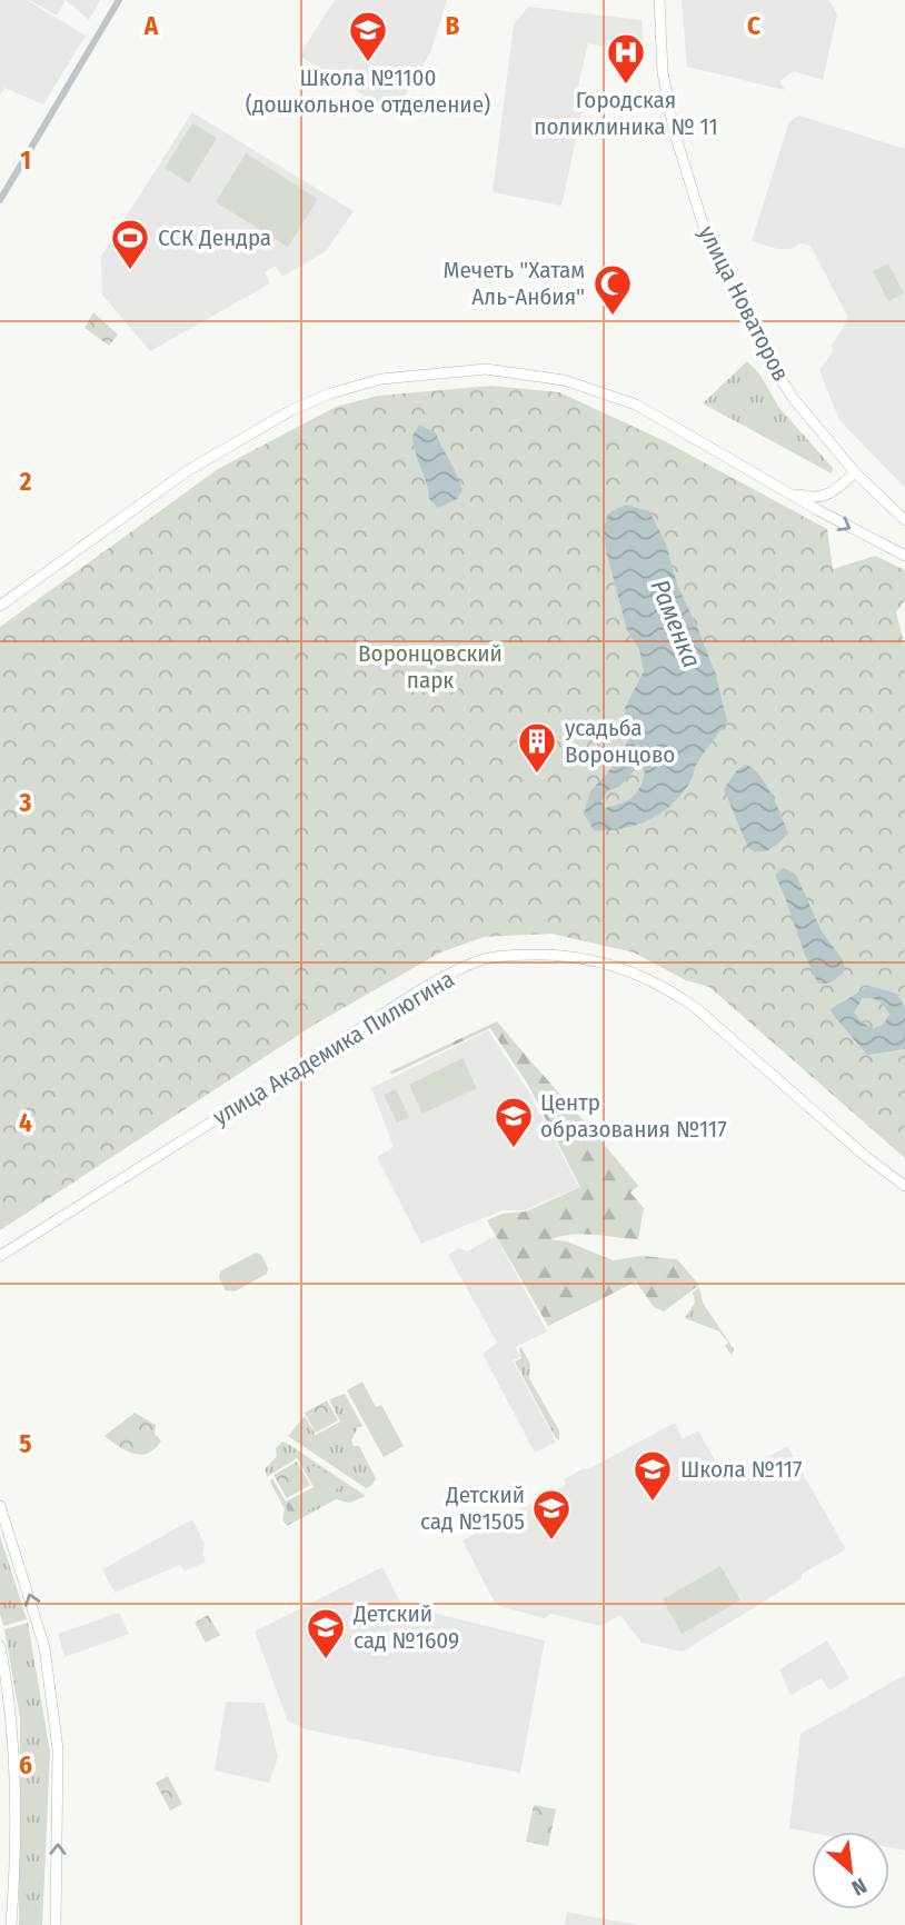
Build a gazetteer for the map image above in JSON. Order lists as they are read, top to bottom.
{
  "streets": {
    "street": ["улица Новаторов", "улица Академика Пилюгина"]
  },
  "water": ["Раменка"],
  "parks": ["Воронцовский парк"],
  "places": {
    "school or university": [
      "Школа №1100 (дошкольное отделение)",
      "Центр образования №117",
      "Школа №117",
      "Детский сад №1505",
      "Детский сад №1609"
    ],
    "hospital": ["Городская поликлиника № 11"],
    "sports": ["ССК Дендра"],
    "mosque": ["Мечеть \"Хатам Аль-Анбия\""],
    "building": ["усадьба Воронцово"]
  },
  "north": "bottom right",
  "grid": {
    "columns": ["A", "B", "C"],
    "rows": [
      "1",
      "2",
      "3",
      "4",
      "5",
      "6"
    ]
  }
}
